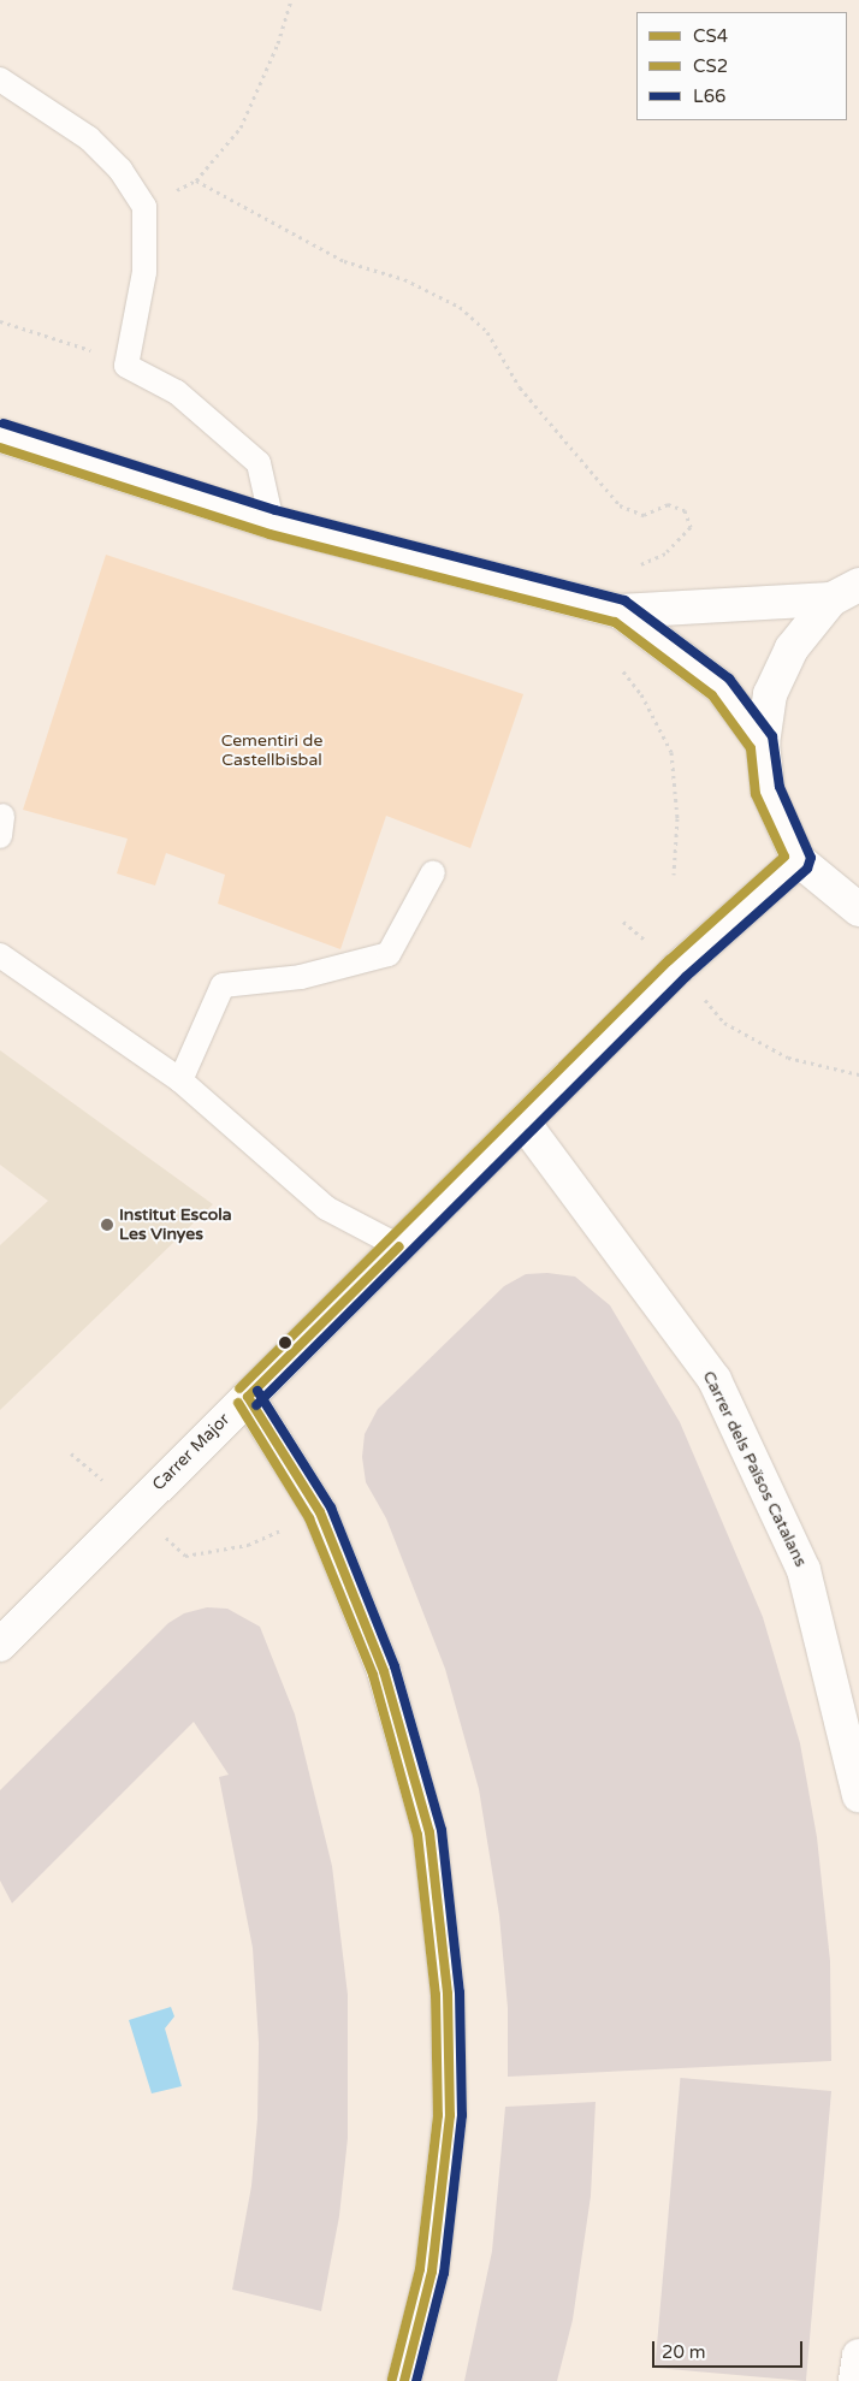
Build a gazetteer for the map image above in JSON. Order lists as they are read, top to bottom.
{
  "streets": {
    "street": ["Carrer Major", "Carrer dels Països Catalans"]
  },
  "crossings": [
    ["Carrer Major", "Carrer dels Països Catalans"]
  ],
  "parks": ["Cementiri de Castellbisbal"],
  "places": ["Institut Escola Les Vinyes"],
  "lines": ["transit line L66", "transit line CS2", "transit line CS4"],
  "legend": ["CS4", "CS2", "L66"],
  "scale_bar": "20 m"
}
